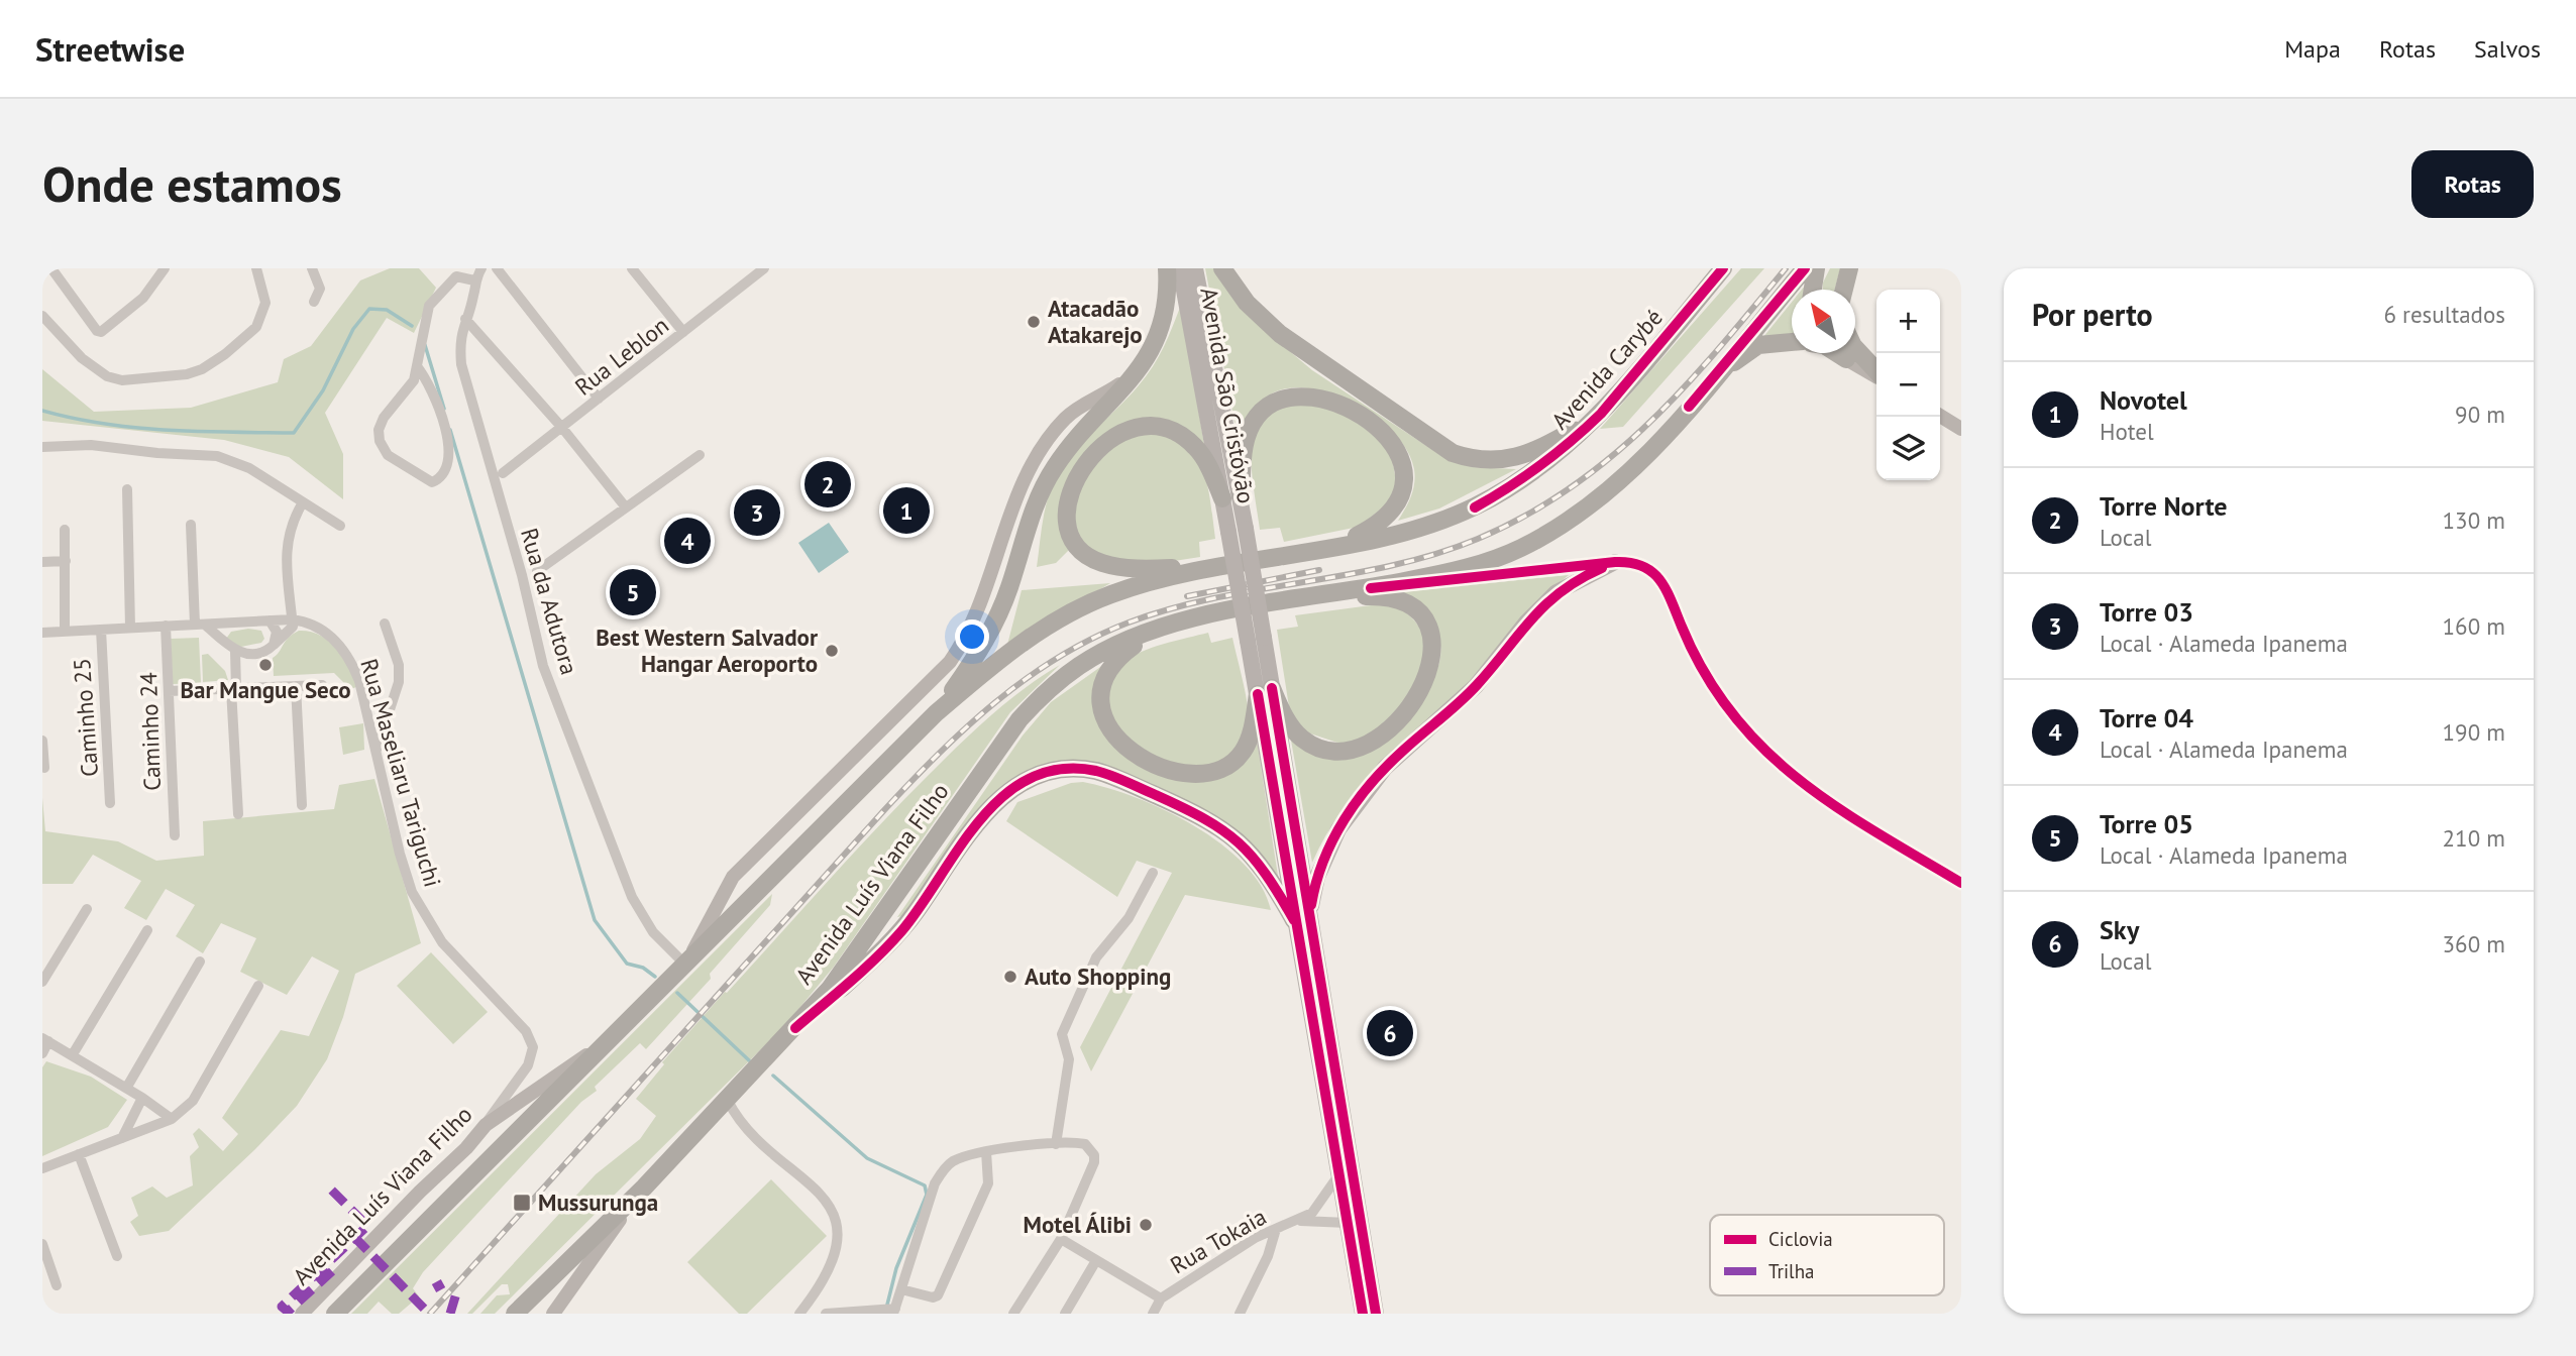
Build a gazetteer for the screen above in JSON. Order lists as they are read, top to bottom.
{
  "streets": {
    "highway": ["Avenida Carybé", "Avenida Luís Viana Filho"],
    "main road": ["Avenida São Cristóvão"],
    "street": [
      "Rua Leblon",
      "Rua da Adutora",
      "Caminho 25",
      "Caminho 24",
      "Rua Maseliaru Tariguchi",
      "Rua Tokaia"
    ]
  },
  "crossings": [
    ["Avenida Carybé", "Avenida Luís Viana Filho"],
    ["Rua da Adutora", "Avenida Luís Viana Filho"],
    ["Rua Maseliaru Tariguchi", "Avenida Luís Viana Filho"]
  ],
  "places": {
    "other": [
      "Atacadão Atakarejo",
      "Best Western Salvador Hangar Aeroporto",
      "Bar Mangue Seco",
      "Auto Shopping",
      "Motel Álibi"
    ],
    "transit": ["Mussurunga"]
  },
  "legend": ["Ciclovia", "Trilha"],
  "north": "top left",
  "page": {
    "header": "Streetwise",
    "nav": ["Mapa", "Rotas", "Salvos"],
    "buttons": "Rotas",
    "title": "Onde estamos",
    "heading": ["Por perto", "6 resultados"],
    "map_buttons": ["+", "−"],
    "list": [
      {
        "mark": "1",
        "name": "Novotel",
        "note": "Hotel",
        "value": "90 m"
      },
      {
        "mark": "2",
        "name": "Torre Norte",
        "note": "Local",
        "value": "130 m"
      },
      {
        "mark": "3",
        "name": "Torre 03",
        "note": "Local · Alameda Ipanema",
        "value": "160 m"
      },
      {
        "mark": "4",
        "name": "Torre 04",
        "note": "Local · Alameda Ipanema",
        "value": "190 m"
      },
      {
        "mark": "5",
        "name": "Torre 05",
        "note": "Local · Alameda Ipanema",
        "value": "210 m"
      },
      {
        "mark": "6",
        "name": "Sky",
        "note": "Local",
        "value": "360 m"
      }
    ],
    "pins": [
      "2",
      "1",
      "3",
      "4",
      "5",
      "6"
    ]
  }
}
